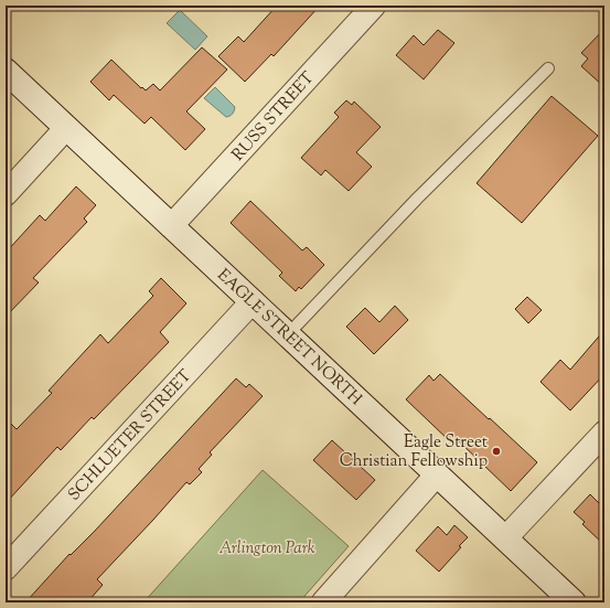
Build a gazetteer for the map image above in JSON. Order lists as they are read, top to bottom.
{
  "streets": {
    "main road": ["EAGLE STREET NORTH"],
    "street": ["RUSS STREET", "SCHLUETER STREET"]
  },
  "crossings": [
    ["RUSS STREET", "EAGLE STREET NORTH"],
    ["EAGLE STREET NORTH", "SCHLUETER STREET"]
  ],
  "parks": ["Arlington Park"],
  "places": ["Eagle Street Christian Fellowship"]
}
